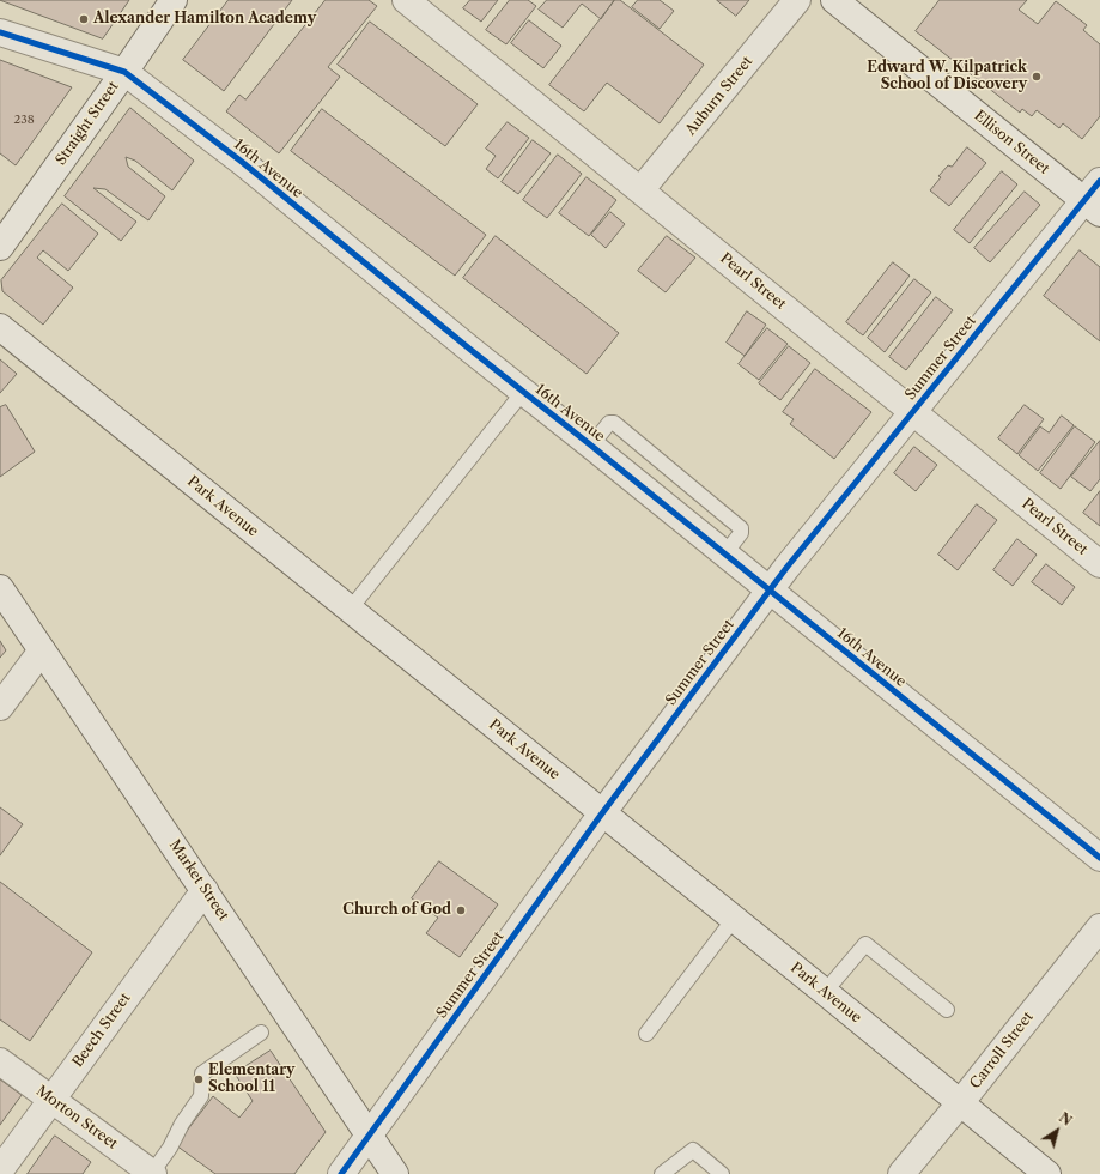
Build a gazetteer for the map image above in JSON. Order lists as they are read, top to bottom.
{
  "streets": {
    "street": [
      "Auburn Street",
      "Straight Street",
      "Ellison Street",
      "16th Avenue",
      "Pearl Street",
      "Summer Street",
      "Park Avenue",
      "Market Street",
      "Beech Street",
      "Carroll Street",
      "Morton Street"
    ]
  },
  "crossings": [
    ["Auburn Street", "Pearl Street"],
    ["Straight Street", "16th Avenue"],
    ["Ellison Street", "Summer Street"],
    ["16th Avenue", "Summer Street"],
    ["Pearl Street", "Summer Street"],
    ["Summer Street", "Park Avenue"],
    ["Summer Street", "Market Street"],
    ["Park Avenue", "Carroll Street"],
    ["Market Street", "Beech Street"],
    ["Beech Street", "Morton Street"]
  ],
  "places": [
    "Alexander Hamilton Academy",
    "Edward W. Kilpatrick School of Discovery",
    "Church of God",
    "Elementary School 11"
  ],
  "house_numbers": ["238"],
  "north": "top right"
}
